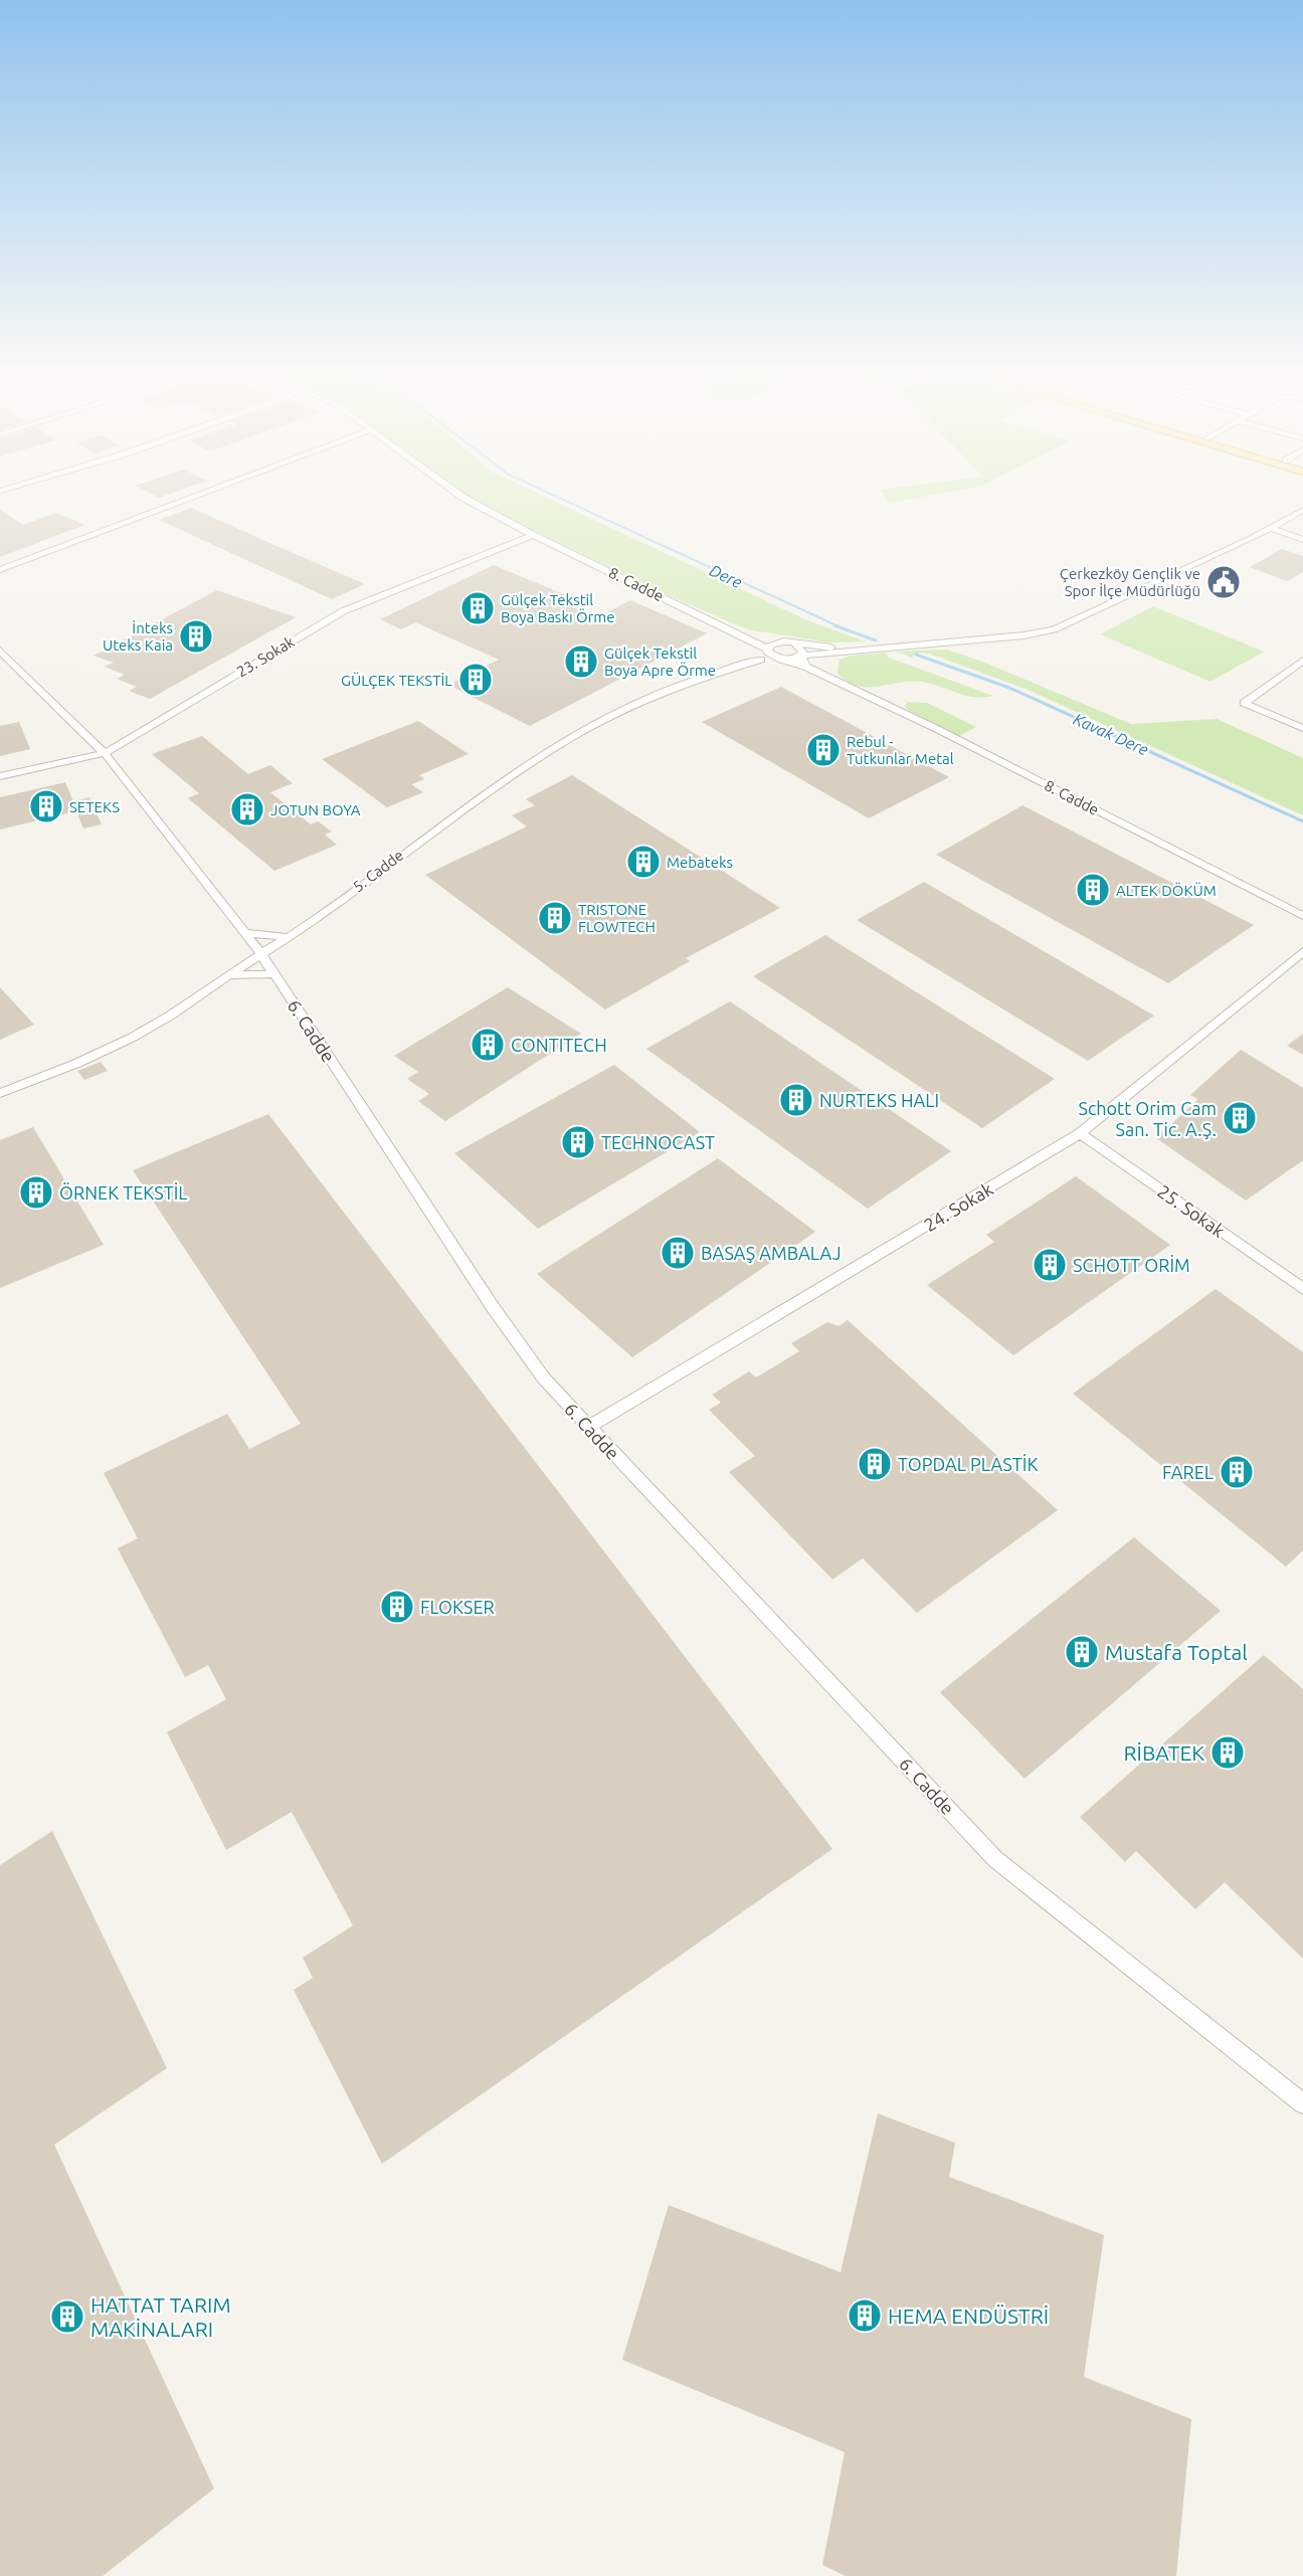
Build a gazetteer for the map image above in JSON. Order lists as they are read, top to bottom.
{
  "streets": {
    "street": [
      "8. Cadde",
      "23. Sokak",
      "5. Cadde",
      "6. Cadde",
      "24. Sokak",
      "25. Sokak"
    ]
  },
  "crossings": [
    ["8. Cadde", "23. Sokak"],
    ["8. Cadde", "5. Cadde"],
    ["23. Sokak", "6. Cadde"],
    ["5. Cadde", "6. Cadde"],
    ["6. Cadde", "24. Sokak"],
    ["24. Sokak", "25. Sokak"]
  ],
  "water": ["Dere", "Kavak Dere"],
  "places": {
    "public building": ["Çerkezköy Gençlik ve Spor İlçe Müdürlüğü"],
    "building": [
      "Gülçek Tekstil Boya Baskı Örme",
      "İnteks Uteks Kaia",
      "Gülçek Tekstil Boya Apre Örme",
      "GÜLÇEK TEKSTİL",
      "Rebul - Tutkunlar Metal",
      "SETEKS",
      "JOTUN BOYA",
      "Mebateks",
      "ALTEK DÖKÜM",
      "TRISTONE FLOWTECH",
      "CONTITECH",
      "NURTEKS HALI",
      "Schott Orim Cam San. Tic. A.Ş.",
      "TECHNOCAST",
      "ÖRNEK TEKSTİL",
      "BASAŞ AMBALAJ",
      "SCHOTT ORİM",
      "TOPDAL PLASTİK",
      "FAREL",
      "FLOKSER",
      "Mustafa Toptal",
      "RİBATEK",
      "HEMA ENDÜSTRİ",
      "HATTAT TARIM MAKİNALARI"
    ]
  }
}
